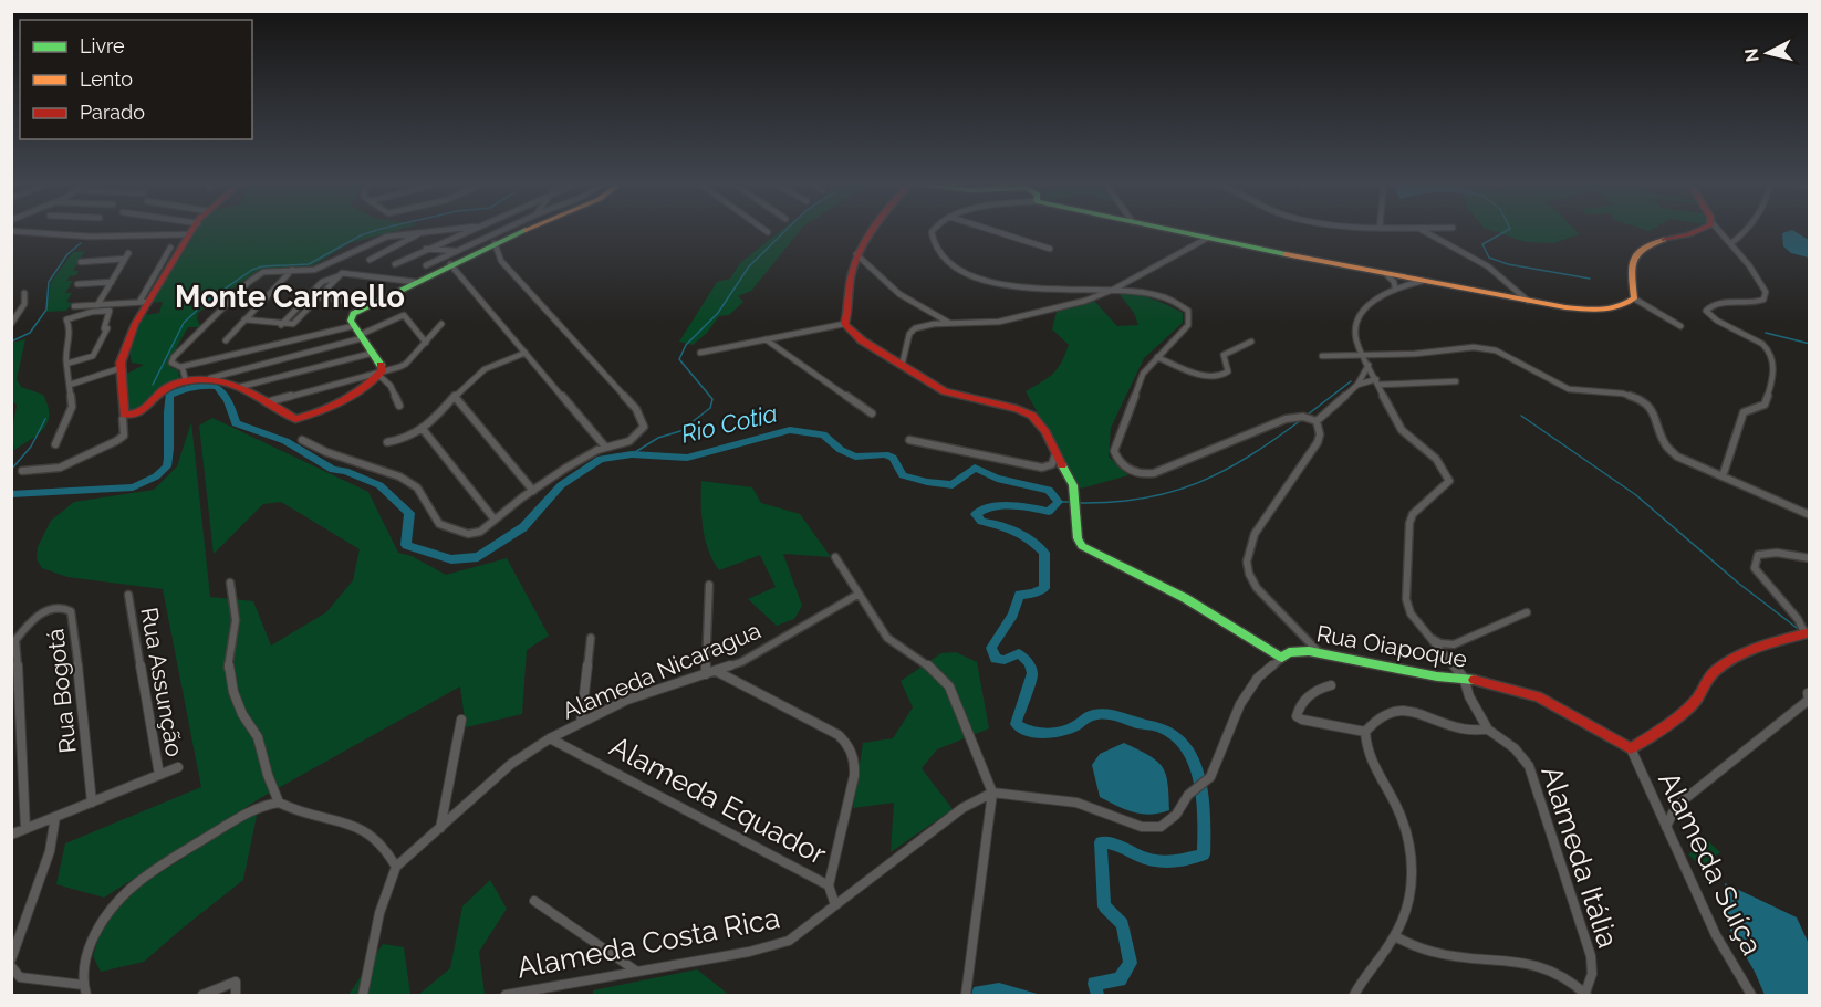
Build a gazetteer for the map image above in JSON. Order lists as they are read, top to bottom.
{
  "streets": {
    "street": [
      "Rua Oiapoque",
      "Alameda Nicaragua",
      "Rua Assunção",
      "Rua Bogotá",
      "Alameda Equador",
      "Alameda Itália",
      "Alameda Suíça",
      "Alameda Costa Rica"
    ]
  },
  "crossings": [
    ["Rua Oiapoque", "Alameda Itália"],
    ["Rua Oiapoque", "Alameda Suíça"],
    ["Rua Oiapoque", "Alameda Costa Rica"],
    ["Alameda Nicaragua", "Alameda Equador"]
  ],
  "districts": ["Monte Carmello"],
  "water": ["Rio Cotia"],
  "legend": ["Livre", "Lento", "Parado"],
  "north": "left"
}
